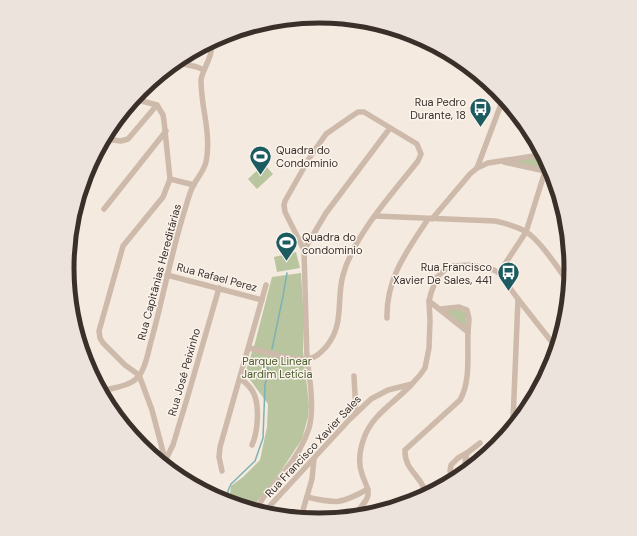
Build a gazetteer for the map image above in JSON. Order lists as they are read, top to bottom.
{
  "streets": {
    "street": [
      "Rua Capitânias Hereditárias",
      "Rua Rafael Perez",
      "Rua José Peixinho",
      "Rua Francisco Xavier Sales"
    ]
  },
  "crossings": [
    ["Rua Capitânias Hereditárias", "Rua Rafael Perez"],
    ["Rua Rafael Perez", "Rua José Peixinho"]
  ],
  "parks": ["Parque Linear Jardim Letícia"],
  "places": {
    "bus stop": ["Rua Pedro Durante, 18", "Rua Francisco Xavier De Sales, 441"],
    "sports": ["Quadra do Condominio", "Quadra do condominio"]
  }
}
